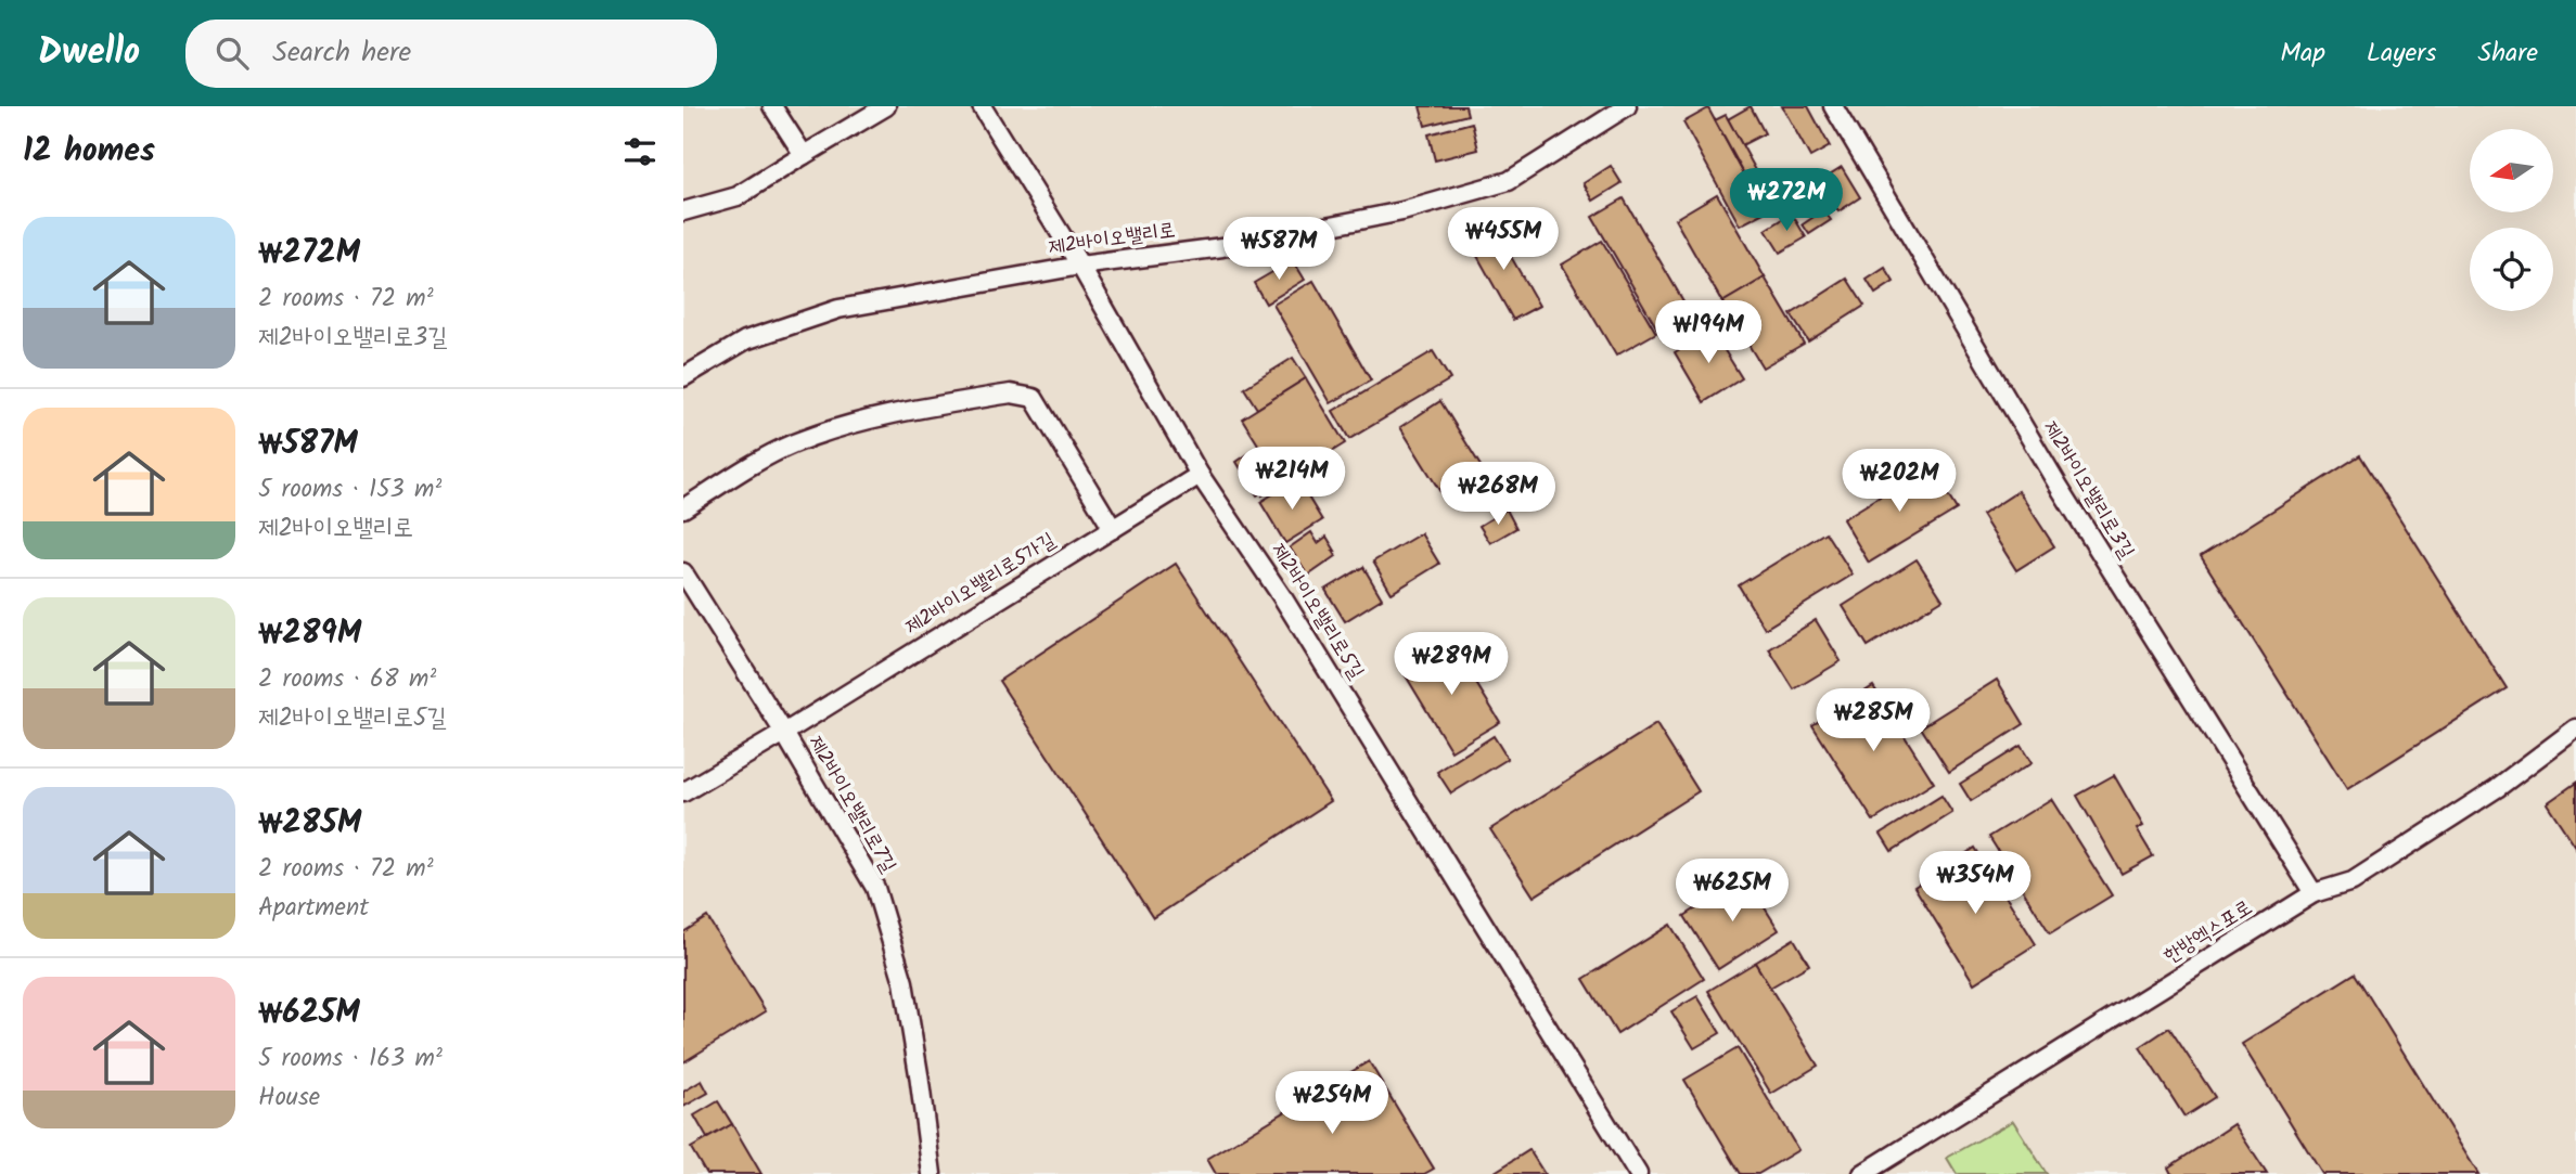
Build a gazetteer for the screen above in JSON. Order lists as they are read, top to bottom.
{
  "streets": {
    "street": [
      "제2바이오밸리로",
      "제2바이오밸리로3길",
      "제2바이오밸리로5가길",
      "제2바이오밸리로5길",
      "제2바이오밸리로7길",
      "한방엑스포로"
    ]
  },
  "crossings": [
    ["제2바이오밸리로", "제2바이오밸리로5길"],
    ["제2바이오밸리로3길", "한방엑스포로"],
    ["제2바이오밸리로5가길", "제2바이오밸리로5길"],
    ["제2바이오밸리로5가길", "제2바이오밸리로7길"]
  ],
  "north": "left",
  "page": {
    "header": "Dwello",
    "search": "Search here",
    "nav": ["Map", "Layers", "Share"],
    "heading": "12 homes",
    "price": [
      "₩272M",
      "₩455M",
      "₩587M",
      "₩194M",
      "₩214M",
      "₩202M",
      "₩268M",
      "₩289M",
      "₩285M",
      "₩354M",
      "₩625M",
      "₩254M"
    ],
    "list": [
      {
        "name": "₩272M",
        "note": "2 rooms · 72 m² · 제2바이오밸리로3길"
      },
      {
        "name": "₩587M",
        "note": "5 rooms · 153 m² · 제2바이오밸리로"
      },
      {
        "name": "₩289M",
        "note": "2 rooms · 68 m² · 제2바이오밸리로5길"
      },
      {
        "name": "₩285M",
        "note": "2 rooms · 72 m² · Apartment"
      },
      {
        "name": "₩625M",
        "note": "5 rooms · 163 m² · House"
      }
    ]
  }
}
